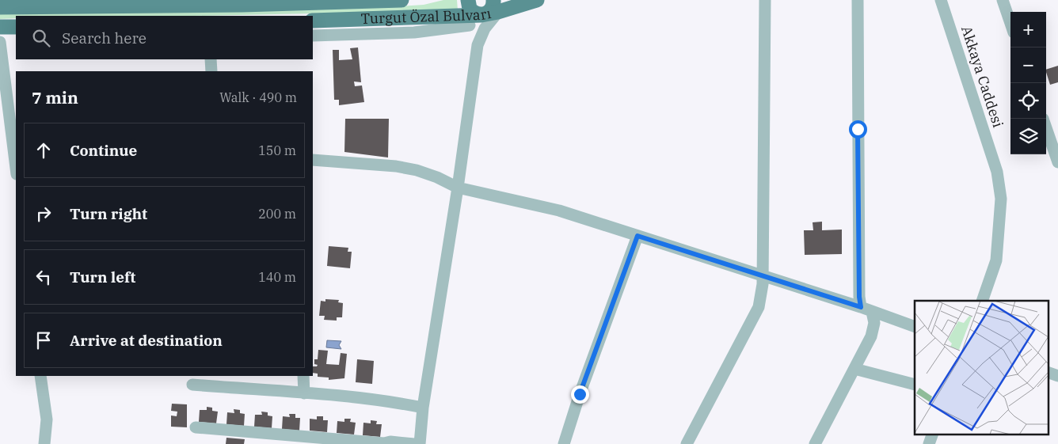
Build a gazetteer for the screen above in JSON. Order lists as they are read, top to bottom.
{
  "streets": {
    "main road": ["Turgut Özal Bulvarı"],
    "street": ["Akkaya Caddesi"]
  },
  "page": {
    "map_buttons": ["+", "−"],
    "search": "Search here",
    "heading": ["7 min", "Walk · 490 m"],
    "list": [
      ["Continue", "150 m"],
      ["Turn right", "200 m"],
      ["Turn left", "140 m"],
      "Arrive at destination"
    ]
  }
}
